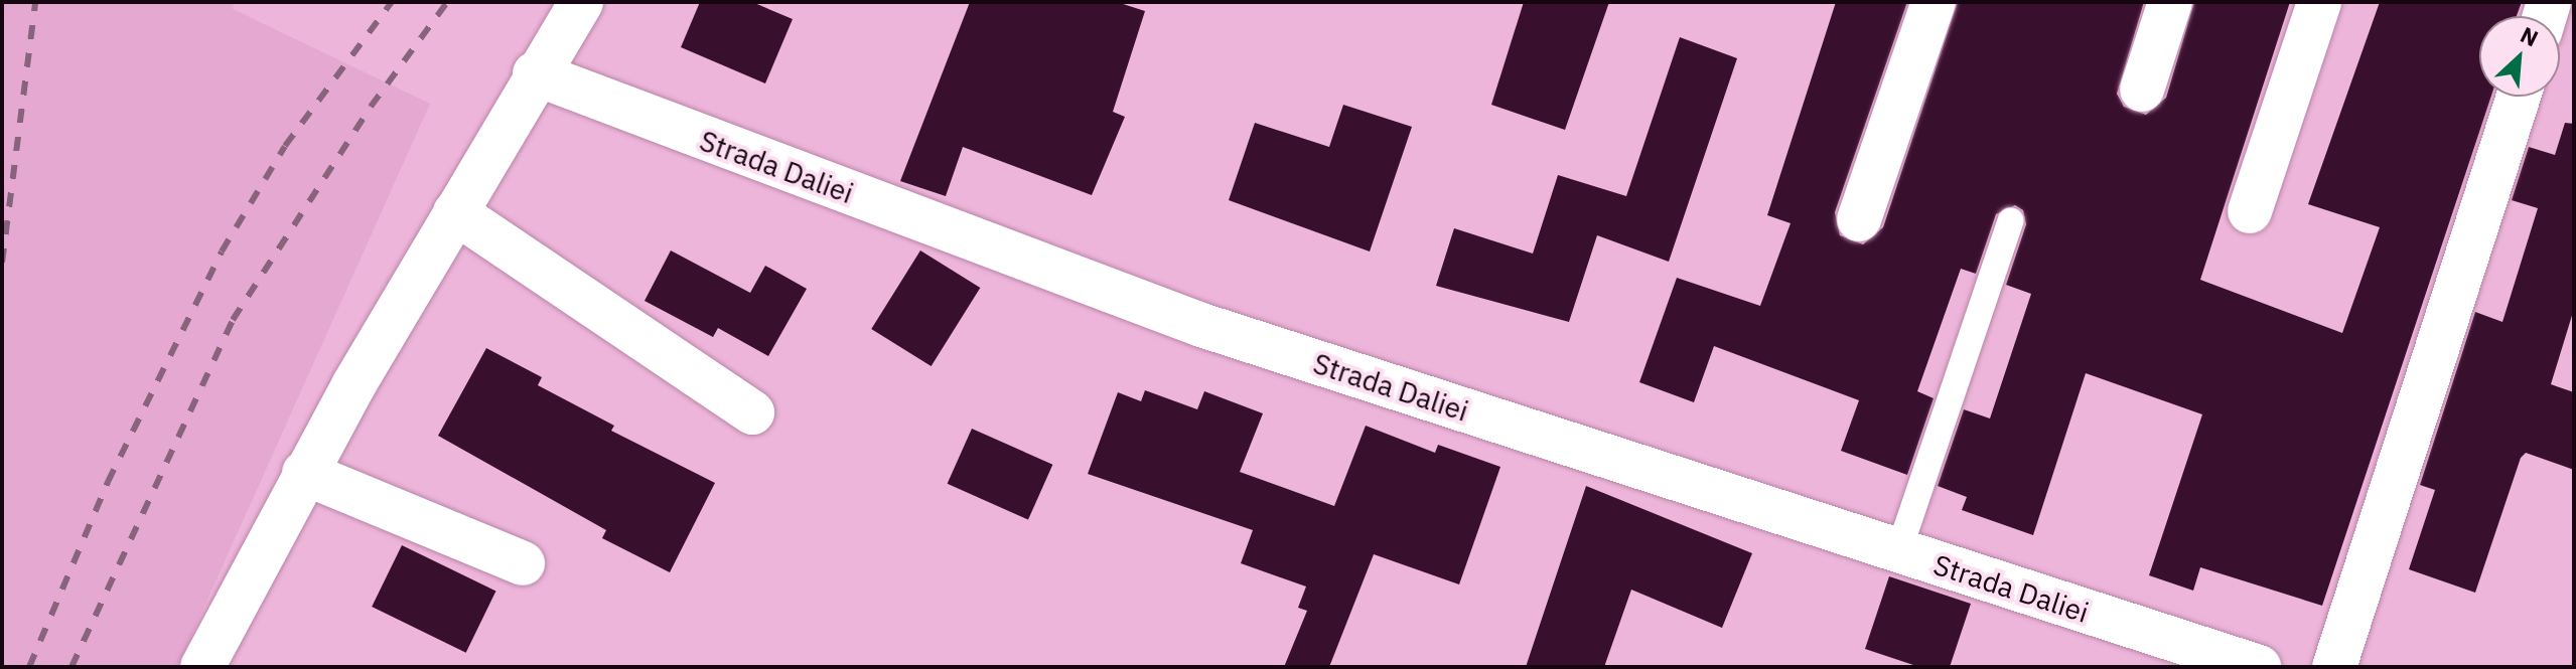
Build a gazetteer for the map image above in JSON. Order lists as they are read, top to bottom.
{
  "streets": {
    "street": ["Strada Daliei"]
  },
  "north": "top right"
}
